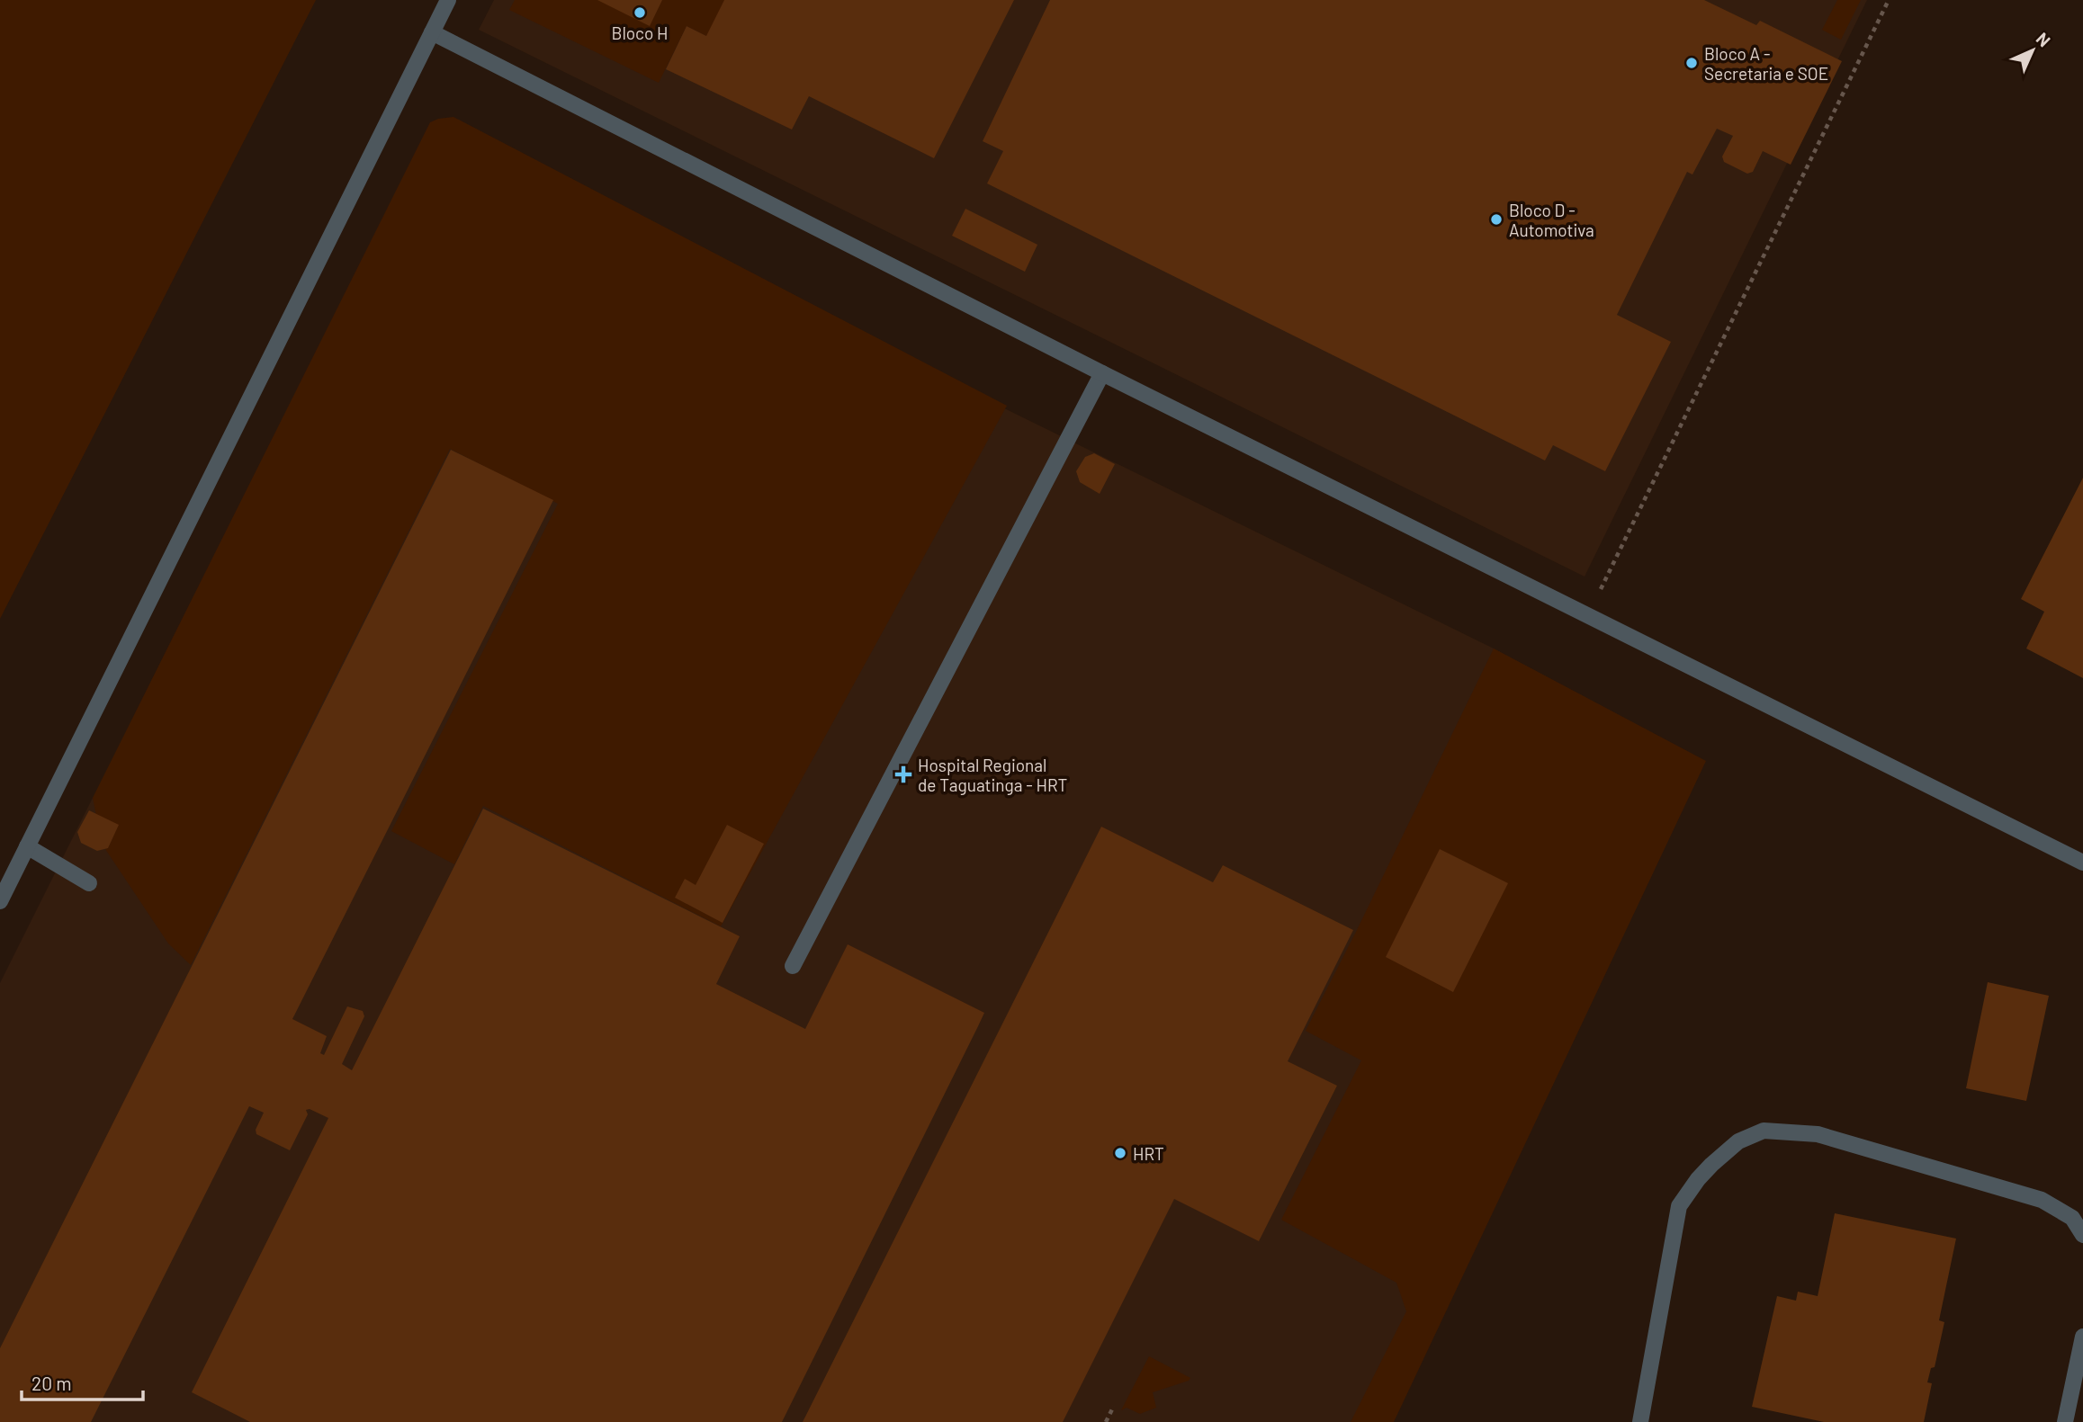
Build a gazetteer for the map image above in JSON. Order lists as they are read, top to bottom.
{
  "places": {
    "other": [
      "Bloco H",
      "Bloco A - Secretaria e SOE",
      "Bloco D - Automotiva",
      "HRT"
    ],
    "health": ["Hospital Regional de Taguatinga - HRT"]
  },
  "scale_bar": "20 m",
  "north": "top right"
}
